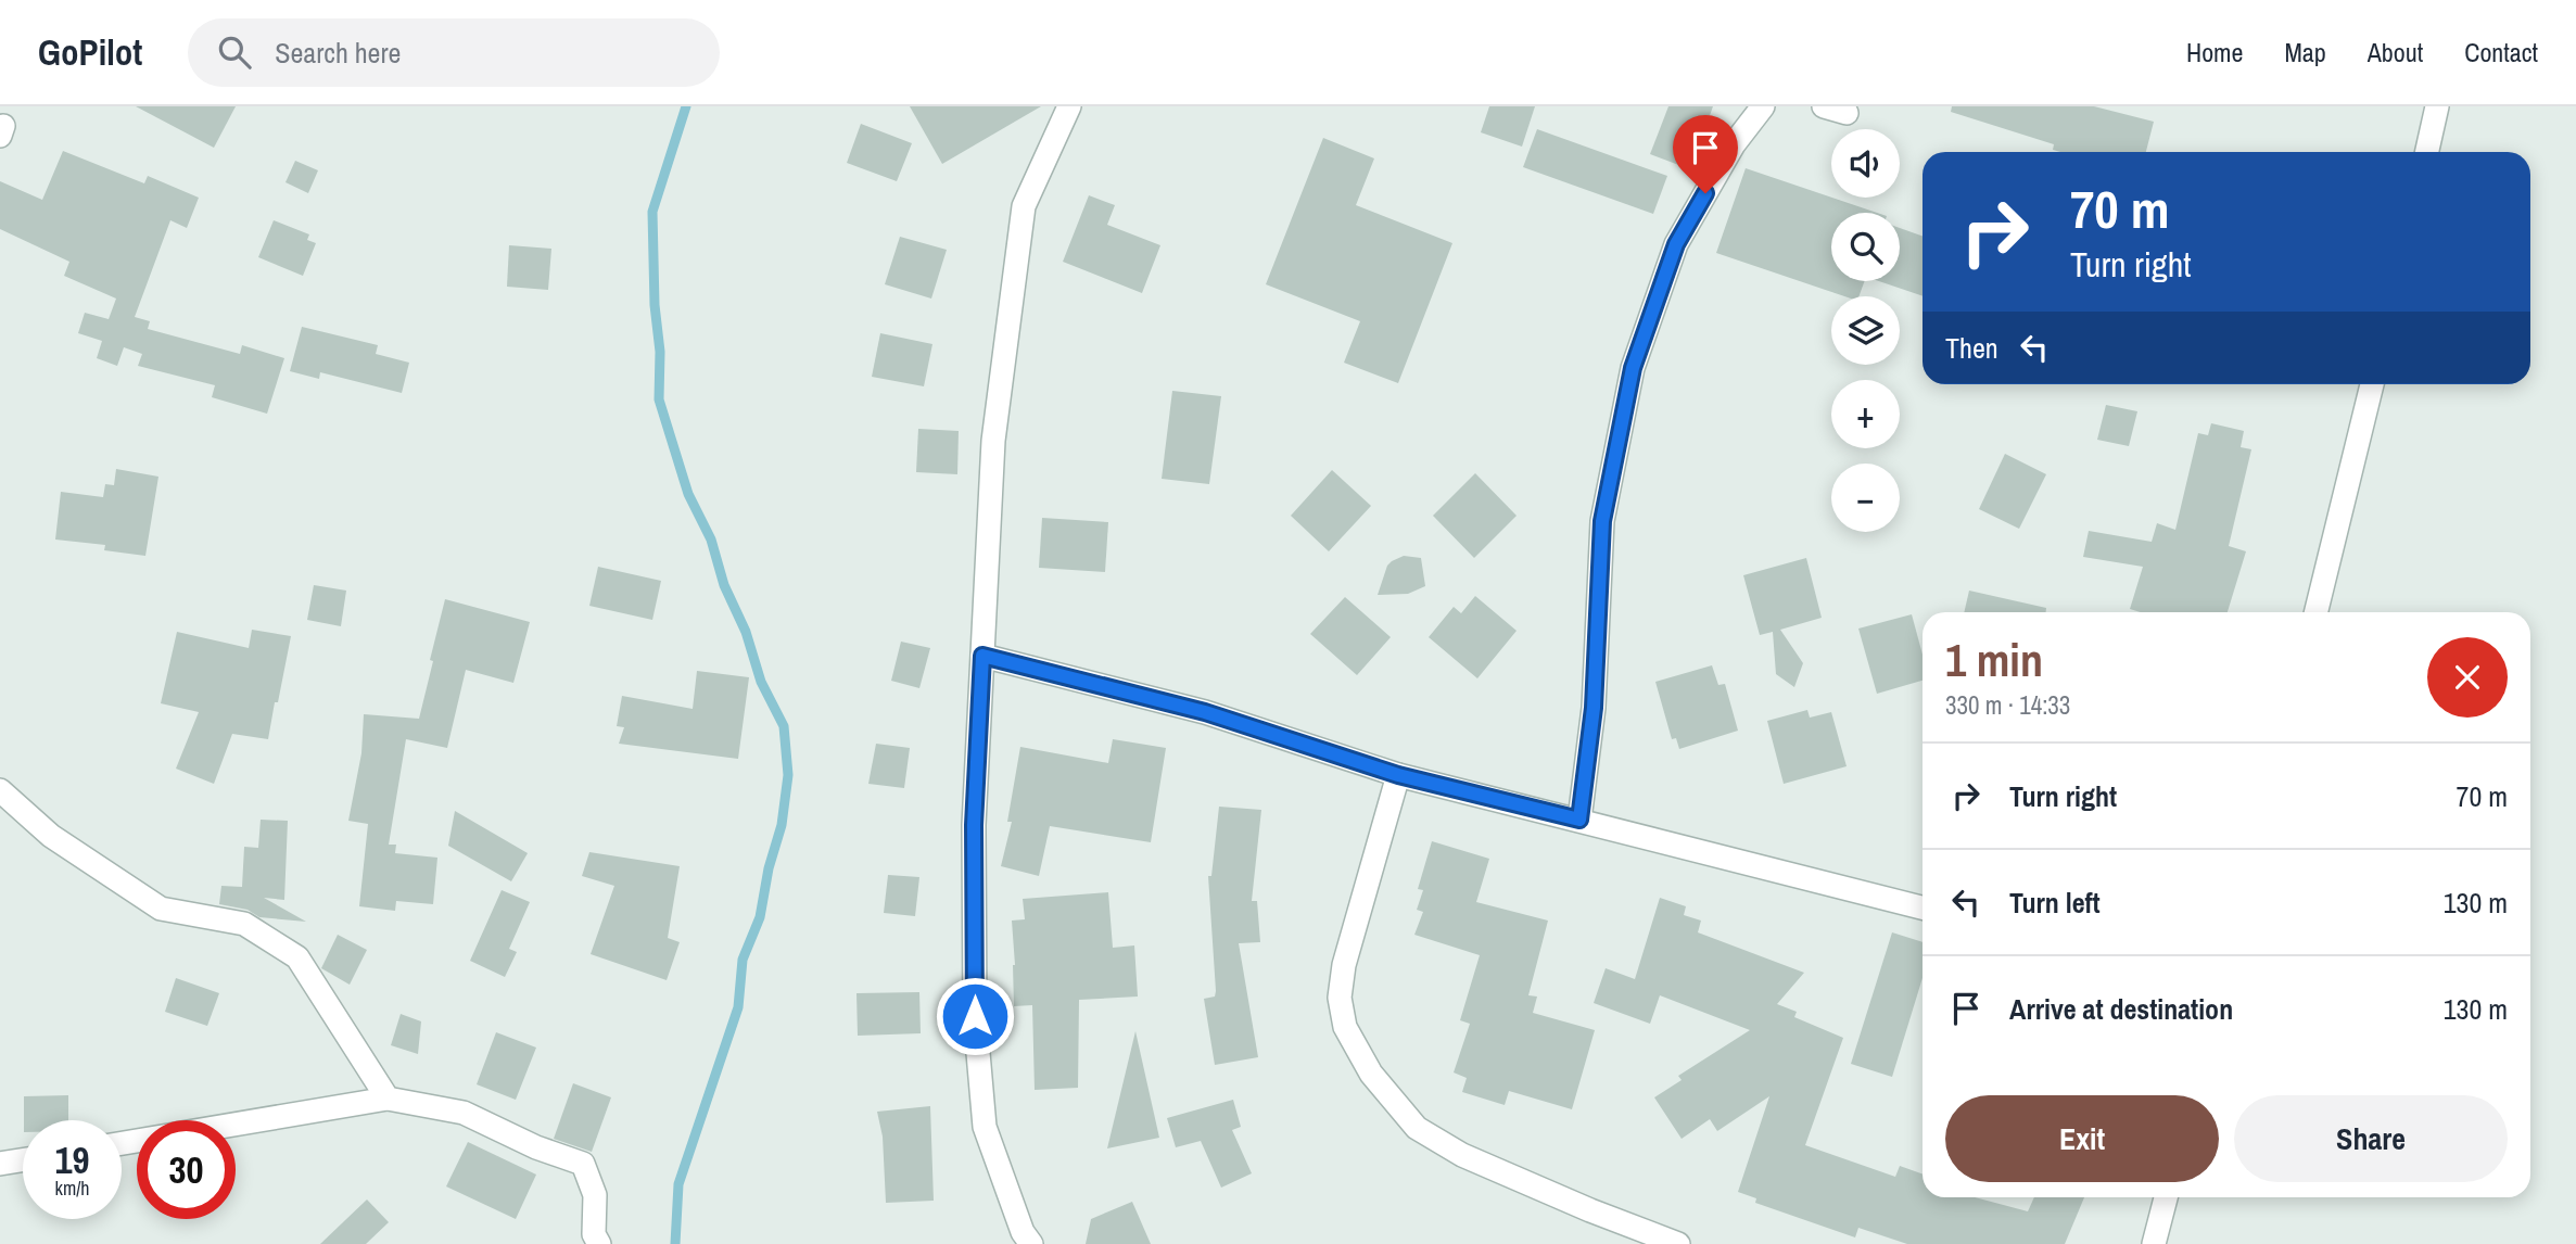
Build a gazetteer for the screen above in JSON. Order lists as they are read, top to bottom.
{
  "page": {
    "header": "GoPilot",
    "search": "Search here",
    "nav": [
      "Home",
      "Map",
      "About",
      "Contact"
    ],
    "map_buttons": ["+", "−"],
    "turn": ["70 m", "Turn right"],
    "then": "Then",
    "heading": ["1 min", "330 m · 14:33"],
    "list": [
      {
        "name": "Turn right",
        "value": "70 m"
      },
      {
        "name": "Turn left",
        "value": "130 m"
      },
      {
        "name": "Arrive at destination",
        "value": "130 m"
      }
    ],
    "buttons": ["Exit", "Share"],
    "speed": "19 km/h",
    "limit": "30"
  }
}
